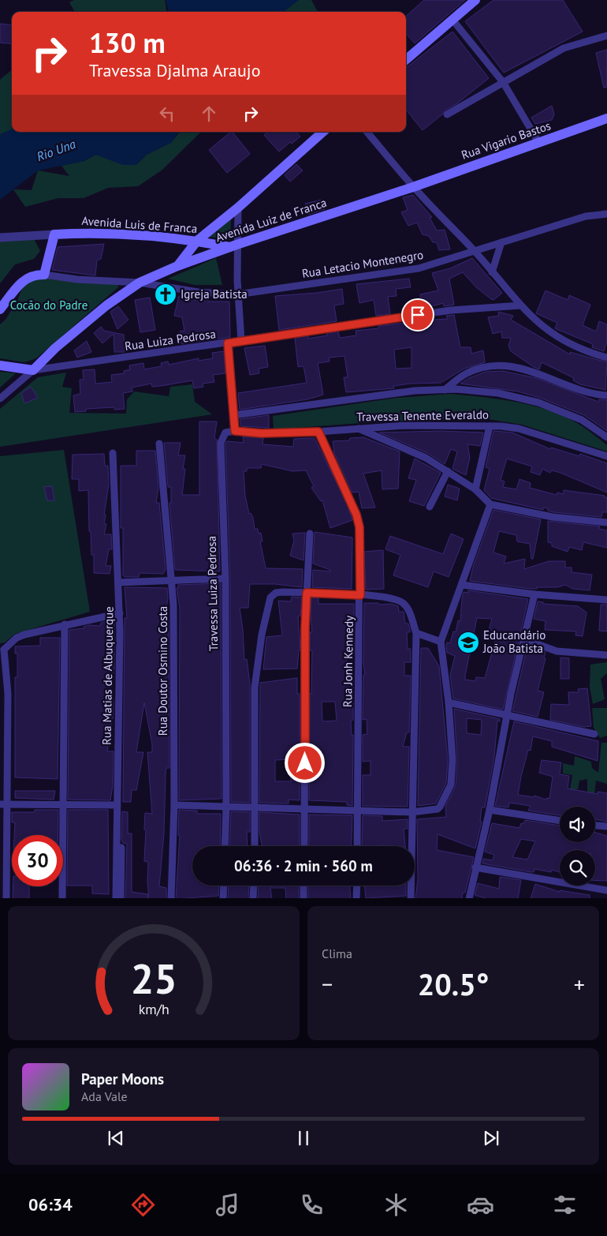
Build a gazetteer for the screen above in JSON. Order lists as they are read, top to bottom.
{
  "streets": {
    "main road": ["Rua Vigario Bastos", "Avenida Luiz de Franca", "Avenida Luis de Franca"],
    "street": [
      "Rua Letacio Montenegro",
      "Rua Luiza Pedrosa",
      "Travessa Tenente Everaldo",
      "Travessa Luiza Pedrosa",
      "Rua Jonh Kennedy",
      "Rua Doutor Osmino Costa",
      "Rua Matias de Albuquerque"
    ]
  },
  "crossings": [
    ["Rua Vigario Bastos", "Avenida Luiz de Franca"],
    ["Avenida Luiz de Franca", "Avenida Luis de Franca"],
    ["Avenida Luiz de Franca", "Rua Letacio Montenegro"],
    ["Avenida Luiz de Franca", "Rua Luiza Pedrosa"],
    ["Travessa Tenente Everaldo", "Travessa Luiza Pedrosa"],
    ["Travessa Tenente Everaldo", "Rua Jonh Kennedy"]
  ],
  "water": ["Rio Una"],
  "parks": ["Cocão do Padre"],
  "places": {
    "church": ["Igreja Batista"],
    "school or university": ["Educandário João Batista"]
  },
  "page": {
    "turn": ["130 m", "Travessa Djalma Araujo"],
    "limit": "30",
    "trip": "06:36 · 2 min · 560 m",
    "tile": "Clima",
    "heat": ["−", "20.5°", "+"],
    "song": ["Paper Moons", "Ada Vale"],
    "tabs": "06:34",
    "gauge": ["25", "km/h"]
  }
}
